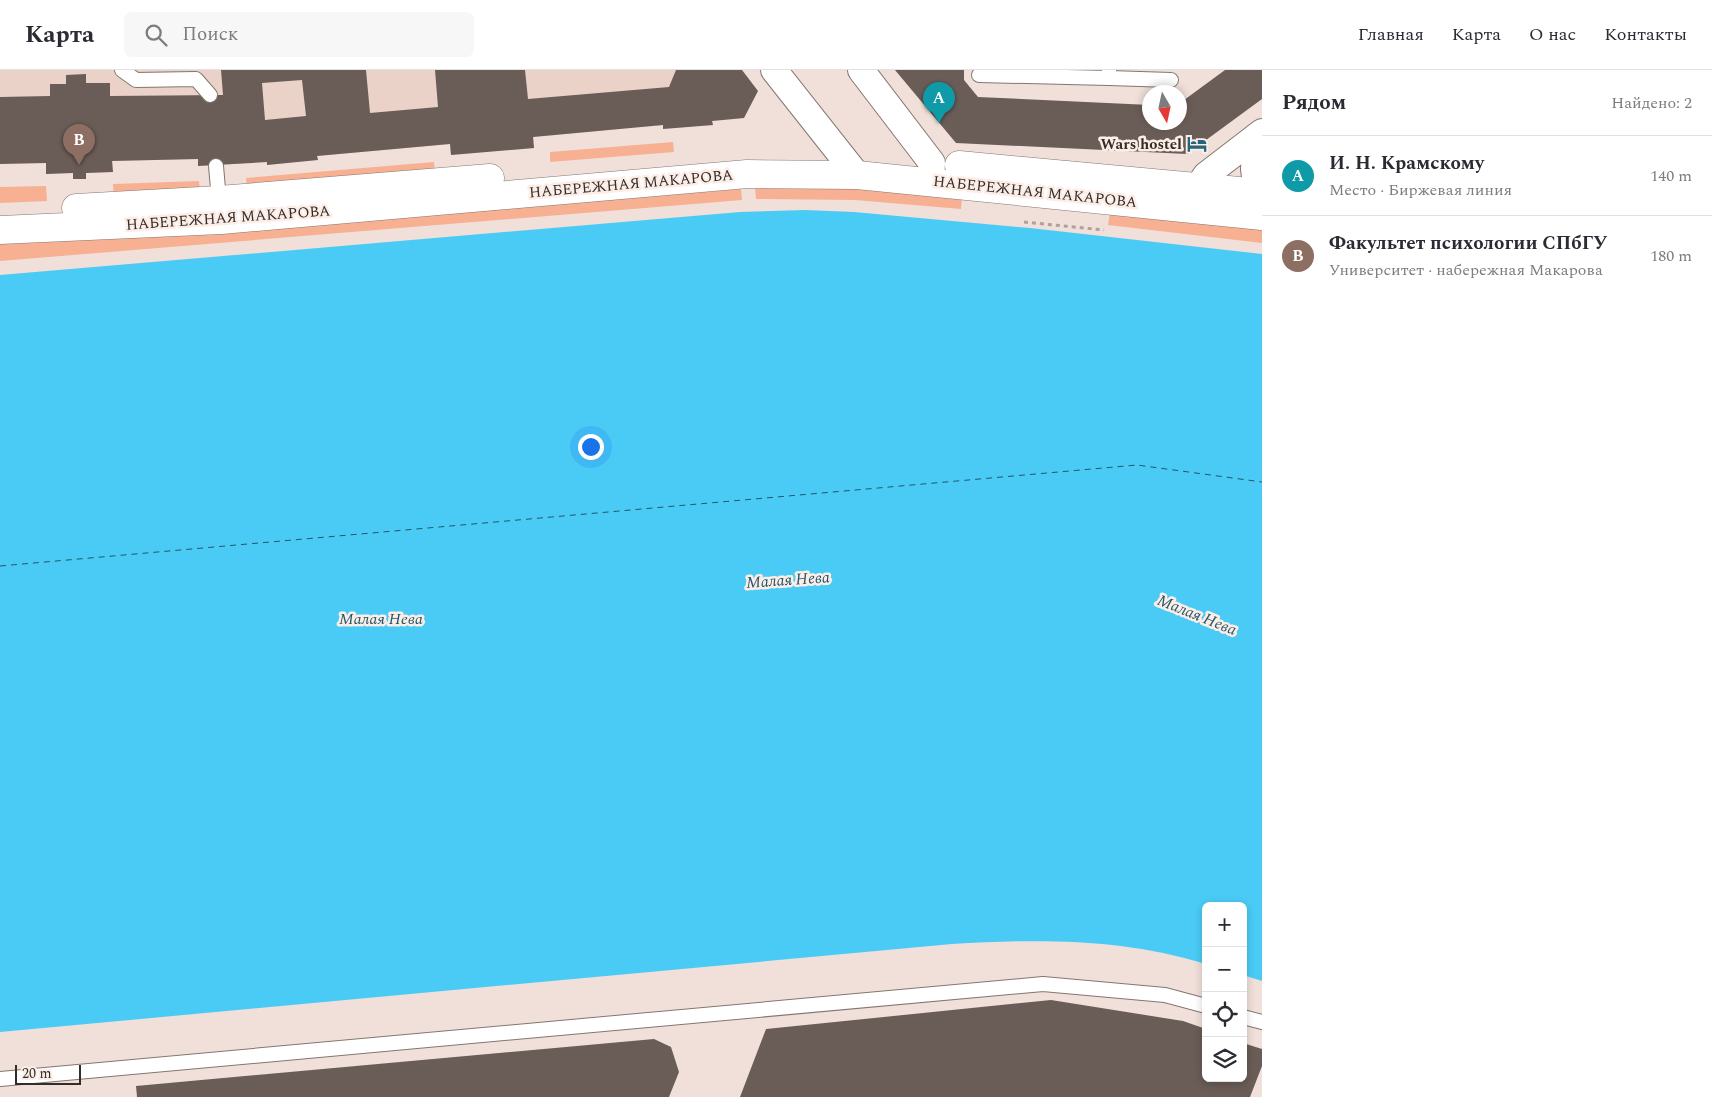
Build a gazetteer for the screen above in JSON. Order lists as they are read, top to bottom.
{
  "streets": {
    "main road": ["НАБЕРЕЖНАЯ МАКАРОВА"]
  },
  "water": ["Малая Нева"],
  "places": {
    "hotel": ["Wars hostel"]
  },
  "scale_bar": "20 m",
  "north": "bottom",
  "page": {
    "header": "Карта",
    "search": "Поиск",
    "nav": [
      "Главная",
      "Карта",
      "О нас",
      "Контакты"
    ],
    "heading": ["Рядом", "Найдено: 2"],
    "pins": ["A", "B"],
    "list": [
      {
        "mark": "A",
        "name": "И. Н. Крамскому",
        "note": "Место · Биржевая линия",
        "value": "140 m"
      },
      {
        "mark": "B",
        "name": "Факультет психологии СПбГУ",
        "note": "Университет · набережная Макарова",
        "value": "180 m"
      }
    ],
    "map_buttons": ["+", "−"],
    "scale": "20 m"
  }
}
